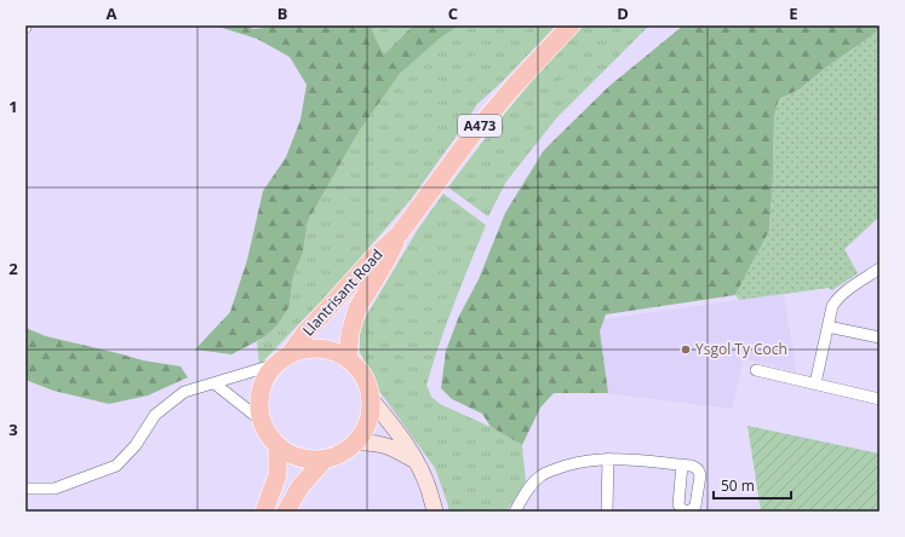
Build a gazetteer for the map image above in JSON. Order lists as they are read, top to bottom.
{
  "streets": {
    "main road": ["A473", "Llantrisant Road"]
  },
  "places": ["Ysgol Ty Coch"],
  "scale_bar": "50 m",
  "grid": {
    "columns": [
      "A",
      "B",
      "C",
      "D",
      "E"
    ],
    "rows": ["1", "2", "3"]
  }
}
